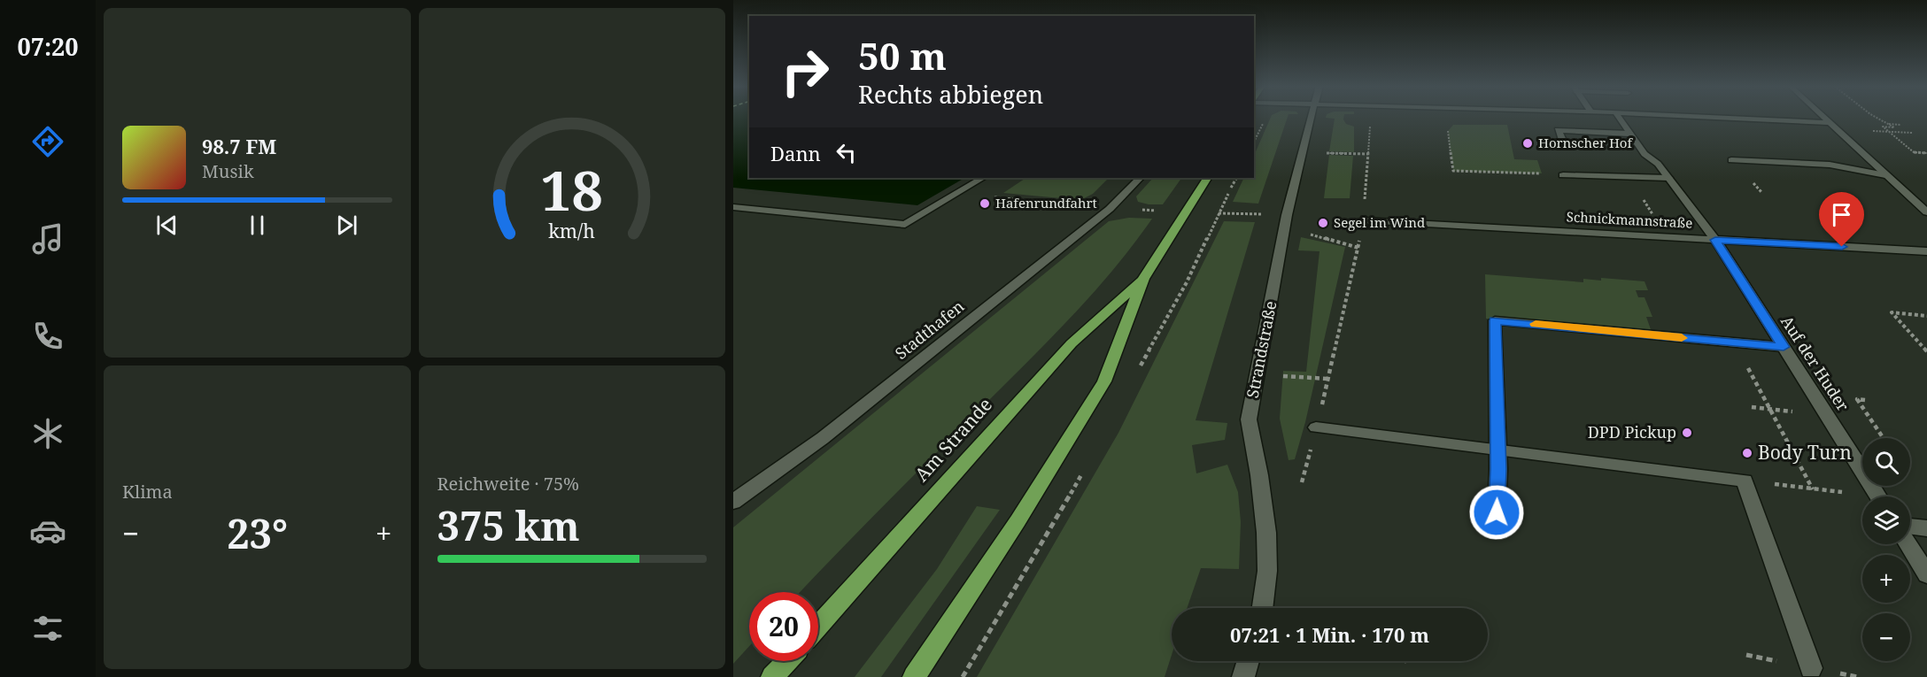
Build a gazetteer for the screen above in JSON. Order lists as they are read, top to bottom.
{
  "streets": {
    "main road": ["Am Strande"],
    "street": [
      "Schnickmannstraße",
      "Stadthafen",
      "Strandstraße",
      "Auf der Huder"
    ]
  },
  "crossings": [
    ["Schnickmannstraße", "Auf der Huder"]
  ],
  "places": [
    "Hornscher Hof",
    "Hafenrundfahrt",
    "Segel im Wind",
    "DPD Pickup",
    "Body Turn"
  ],
  "page": {
    "tabs": "07:20",
    "turn": ["50 m", "Rechts abbiegen"],
    "song": ["98.7 FM", "Musik"],
    "then": "Dann",
    "tile": [
      "Klima",
      ["Reichweite · 75%", "375 km"]
    ],
    "map_buttons": ["+", "−"],
    "heat": ["−", "23°", "+"],
    "limit": "20",
    "trip": "07:21 · 1 Min. · 170 m",
    "gauge": ["18", "km/h"]
  }
}
